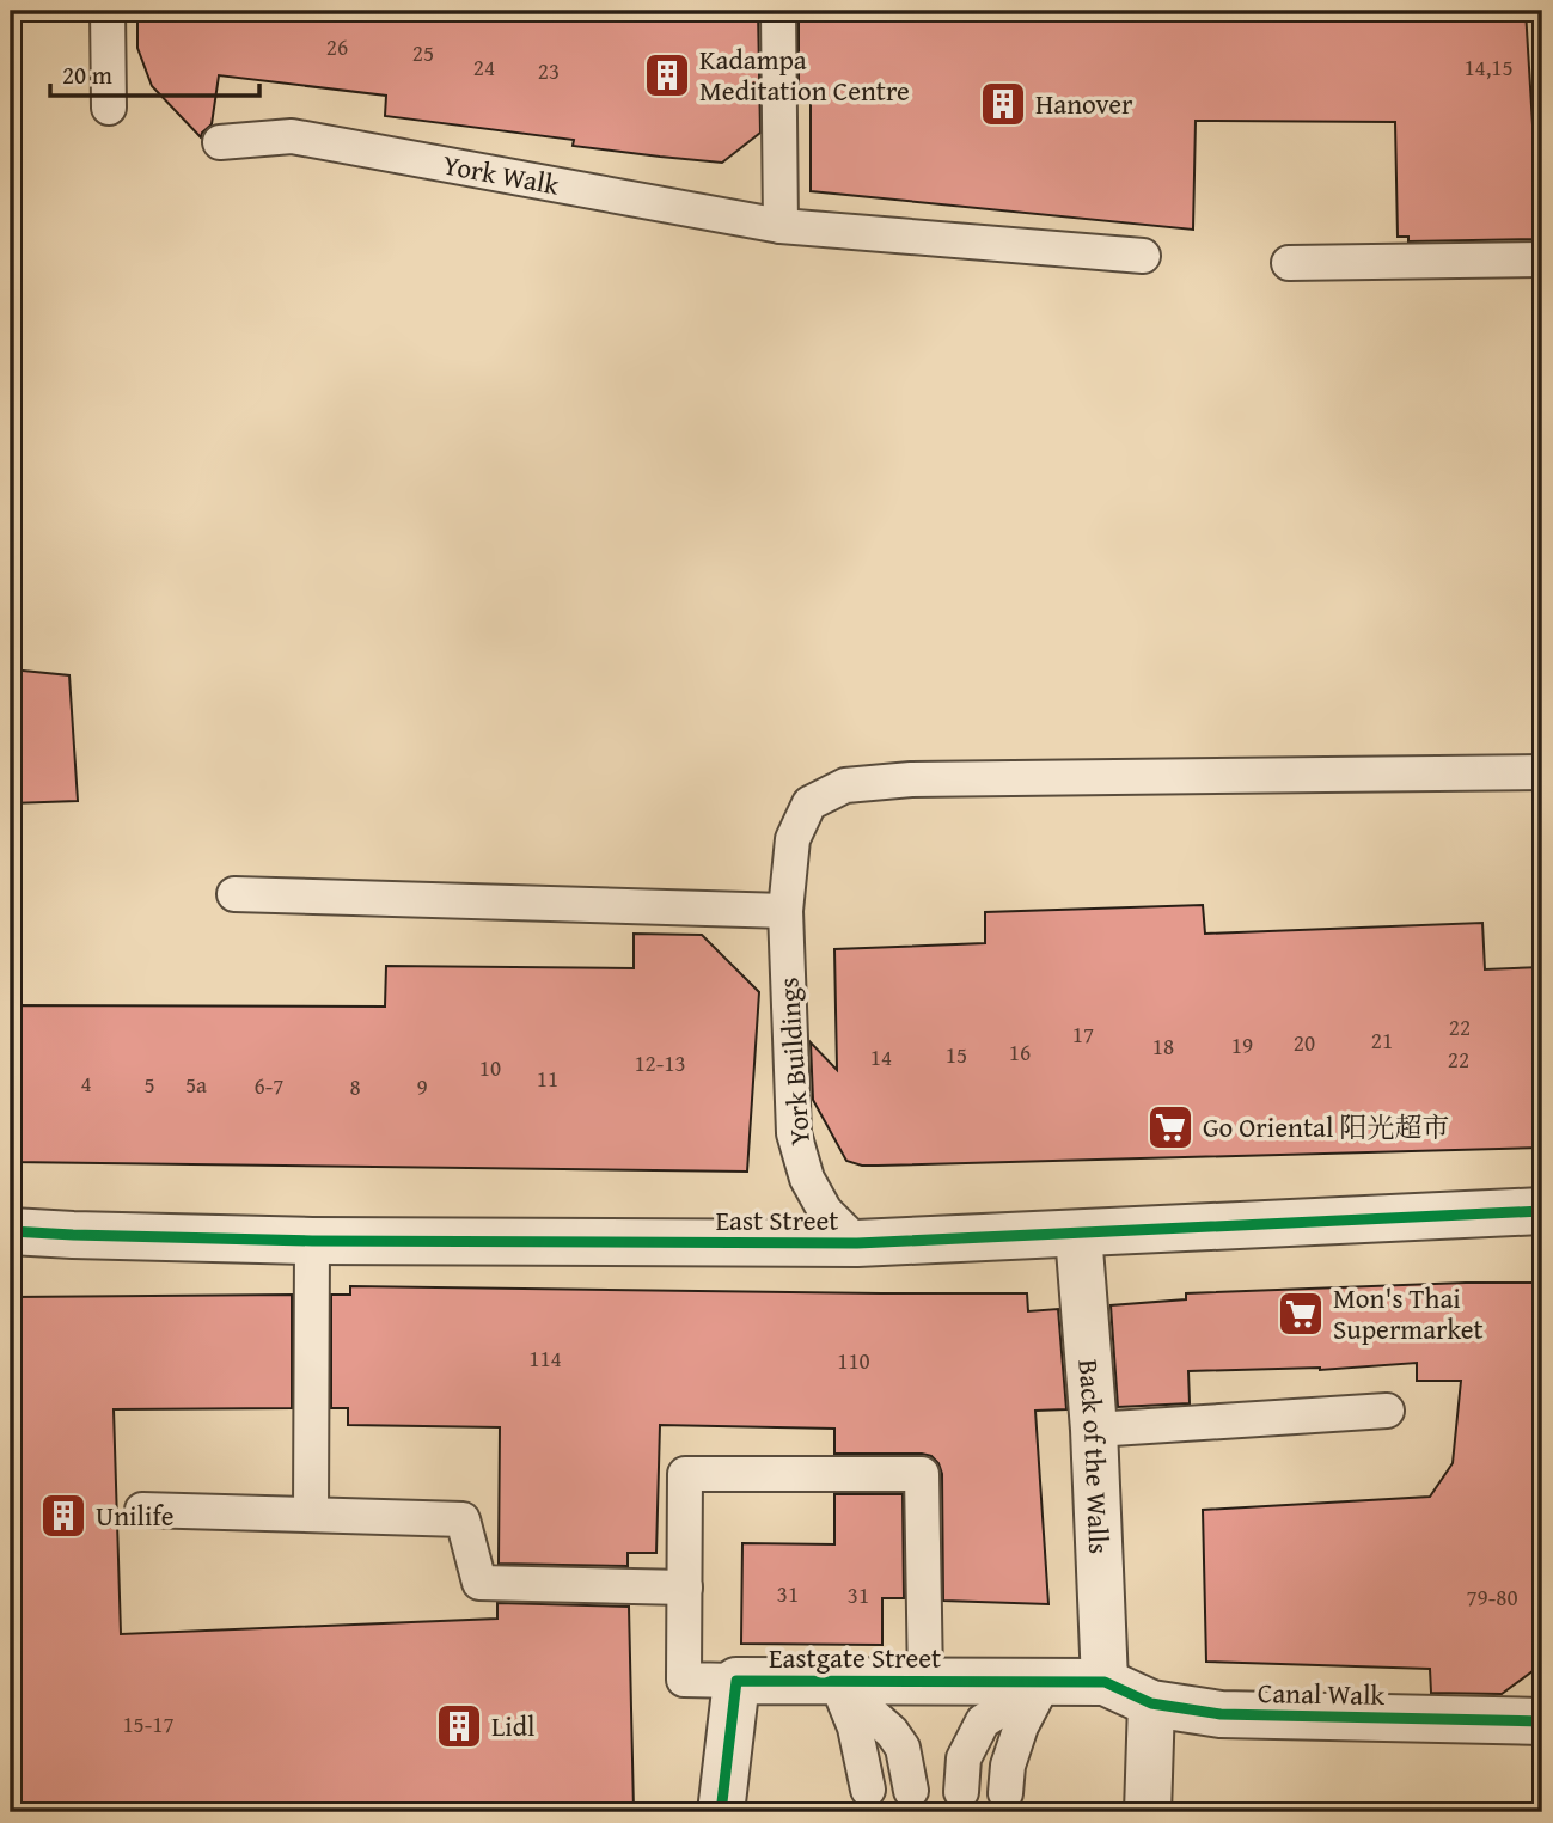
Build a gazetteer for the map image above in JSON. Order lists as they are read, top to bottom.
{
  "streets": {
    "street": [
      "East Street",
      "Back of the Walls",
      "Eastgate Street",
      "Canal Walk"
    ],
    "lane": ["York Walk", "York Buildings"]
  },
  "crossings": [
    ["York Buildings", "East Street"],
    ["East Street", "Back of the Walls"],
    ["Back of the Walls", "Eastgate Street"],
    ["Back of the Walls", "Canal Walk"],
    ["Eastgate Street", "Canal Walk"]
  ],
  "places": {
    "building": [
      "Kadampa Meditation Centre",
      "Hanover",
      "Unilife",
      "Lidl"
    ],
    "supermarket": ["Go Oriental 阳光超市", "Mon's Thai Supermarket"]
  },
  "house_numbers": [
    "26",
    "25",
    "24",
    "14,15",
    "23",
    "22",
    "17",
    "21",
    "20",
    "19",
    "18",
    "16",
    "15",
    "14",
    "22",
    "12-13",
    "10",
    "11",
    "4",
    "5",
    "5a",
    "6-7",
    "8",
    "9",
    "114",
    "110",
    "31",
    "31",
    "79-80",
    "15-17"
  ],
  "scale_bar": "20 m"
}
